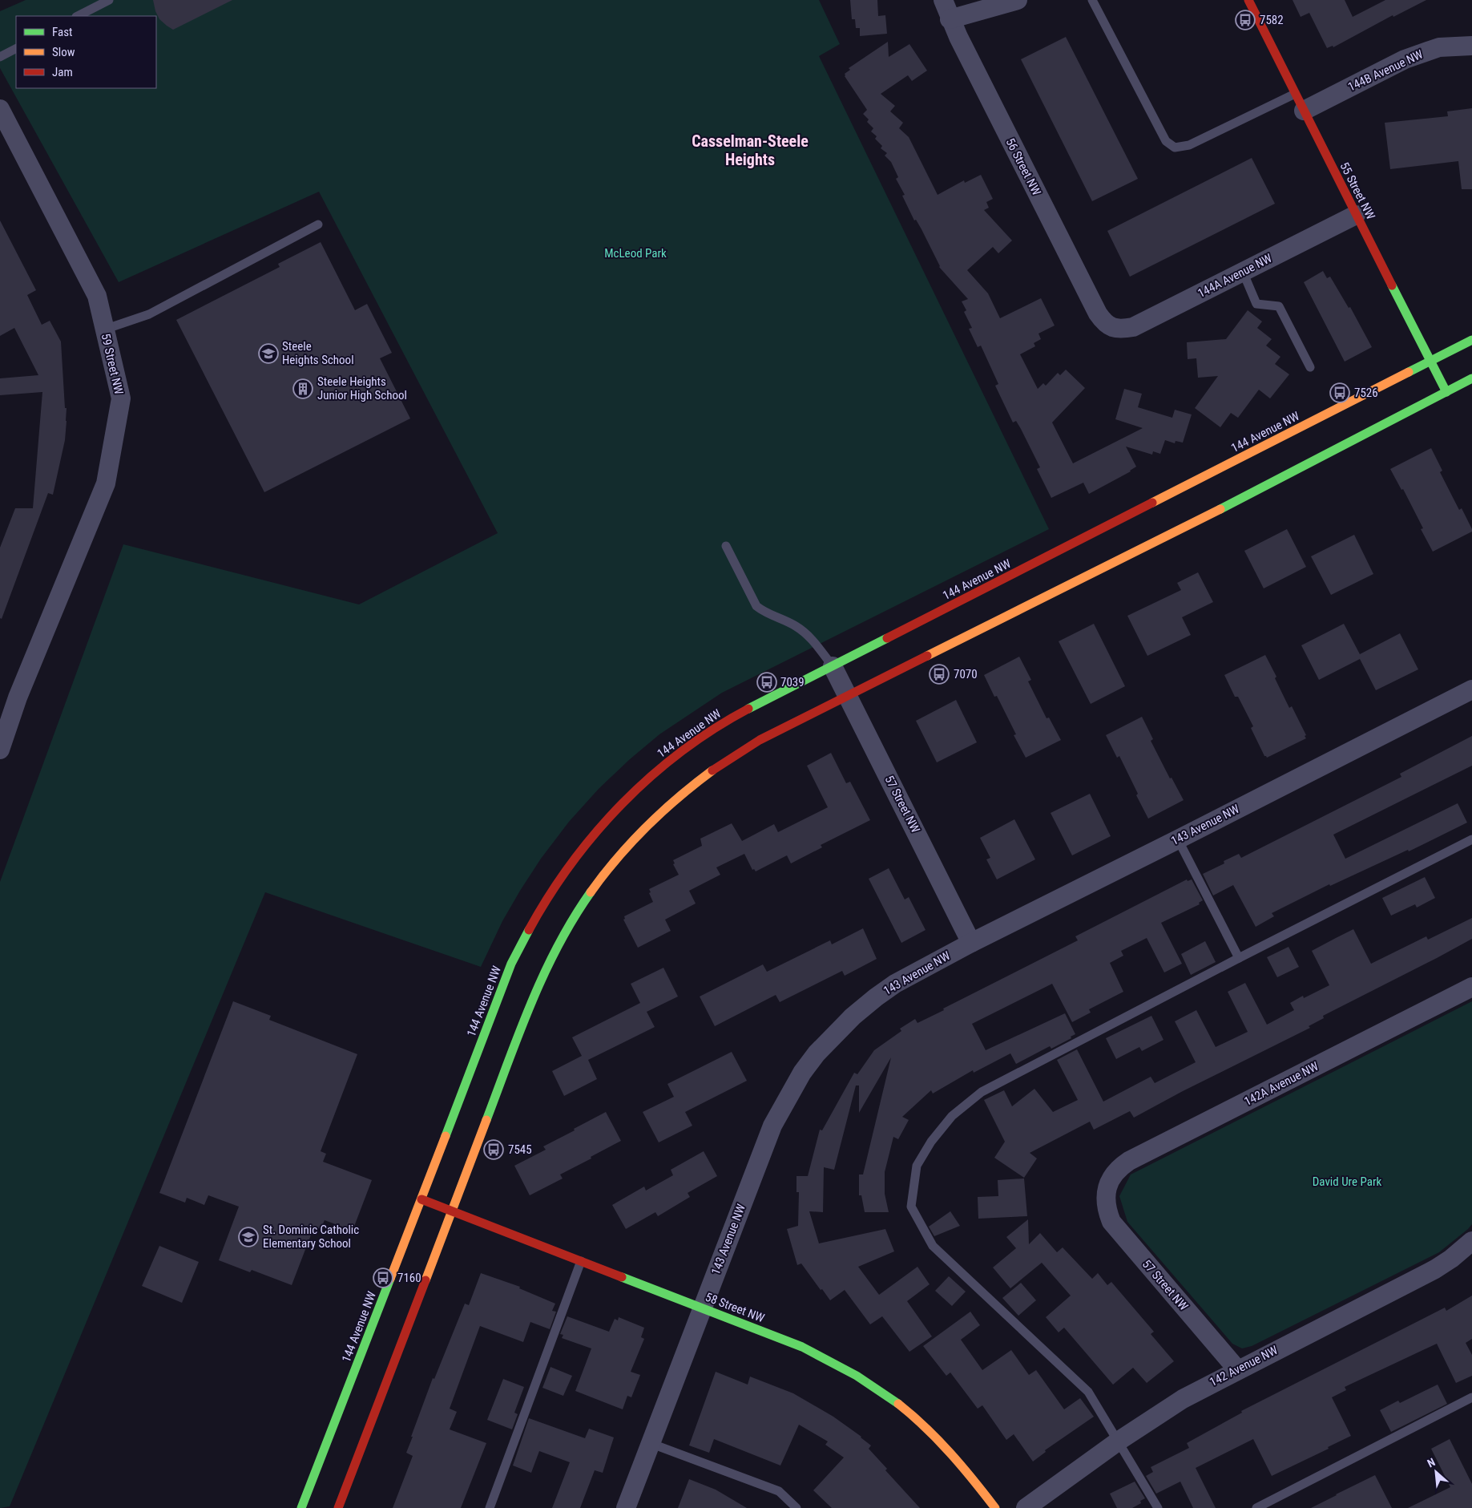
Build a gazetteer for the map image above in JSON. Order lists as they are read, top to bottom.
{
  "streets": {
    "street": [
      "144B Avenue NW",
      "56 Street NW",
      "55 Street NW",
      "144A Avenue NW",
      "59 Street NW",
      "144 Avenue NW",
      "57 Street NW",
      "143 Avenue NW",
      "142A Avenue NW",
      "58 Street NW",
      "142 Avenue NW"
    ]
  },
  "crossings": [
    ["144B Avenue NW", "55 Street NW"],
    ["56 Street NW", "144A Avenue NW"],
    ["55 Street NW", "144A Avenue NW"],
    ["55 Street NW", "144 Avenue NW"],
    ["144 Avenue NW", "57 Street NW"],
    ["144 Avenue NW", "58 Street NW"],
    ["57 Street NW", "143 Avenue NW"],
    ["57 Street NW", "142A Avenue NW"],
    ["57 Street NW", "142 Avenue NW"],
    ["143 Avenue NW", "58 Street NW"]
  ],
  "districts": ["Casselman-Steele Heights"],
  "parks": ["McLeod Park", "David Ure Park"],
  "places": {
    "bus stop": [
      "7582",
      "7526",
      "7070",
      "7039",
      "7545",
      "7160"
    ],
    "school or university": ["Steele Heights School", "St. Dominic Catholic Elementary School"],
    "building": ["Steele Heights Junior High School"]
  },
  "legend": ["Fast", "Slow", "Jam"],
  "north": "top left"
}
